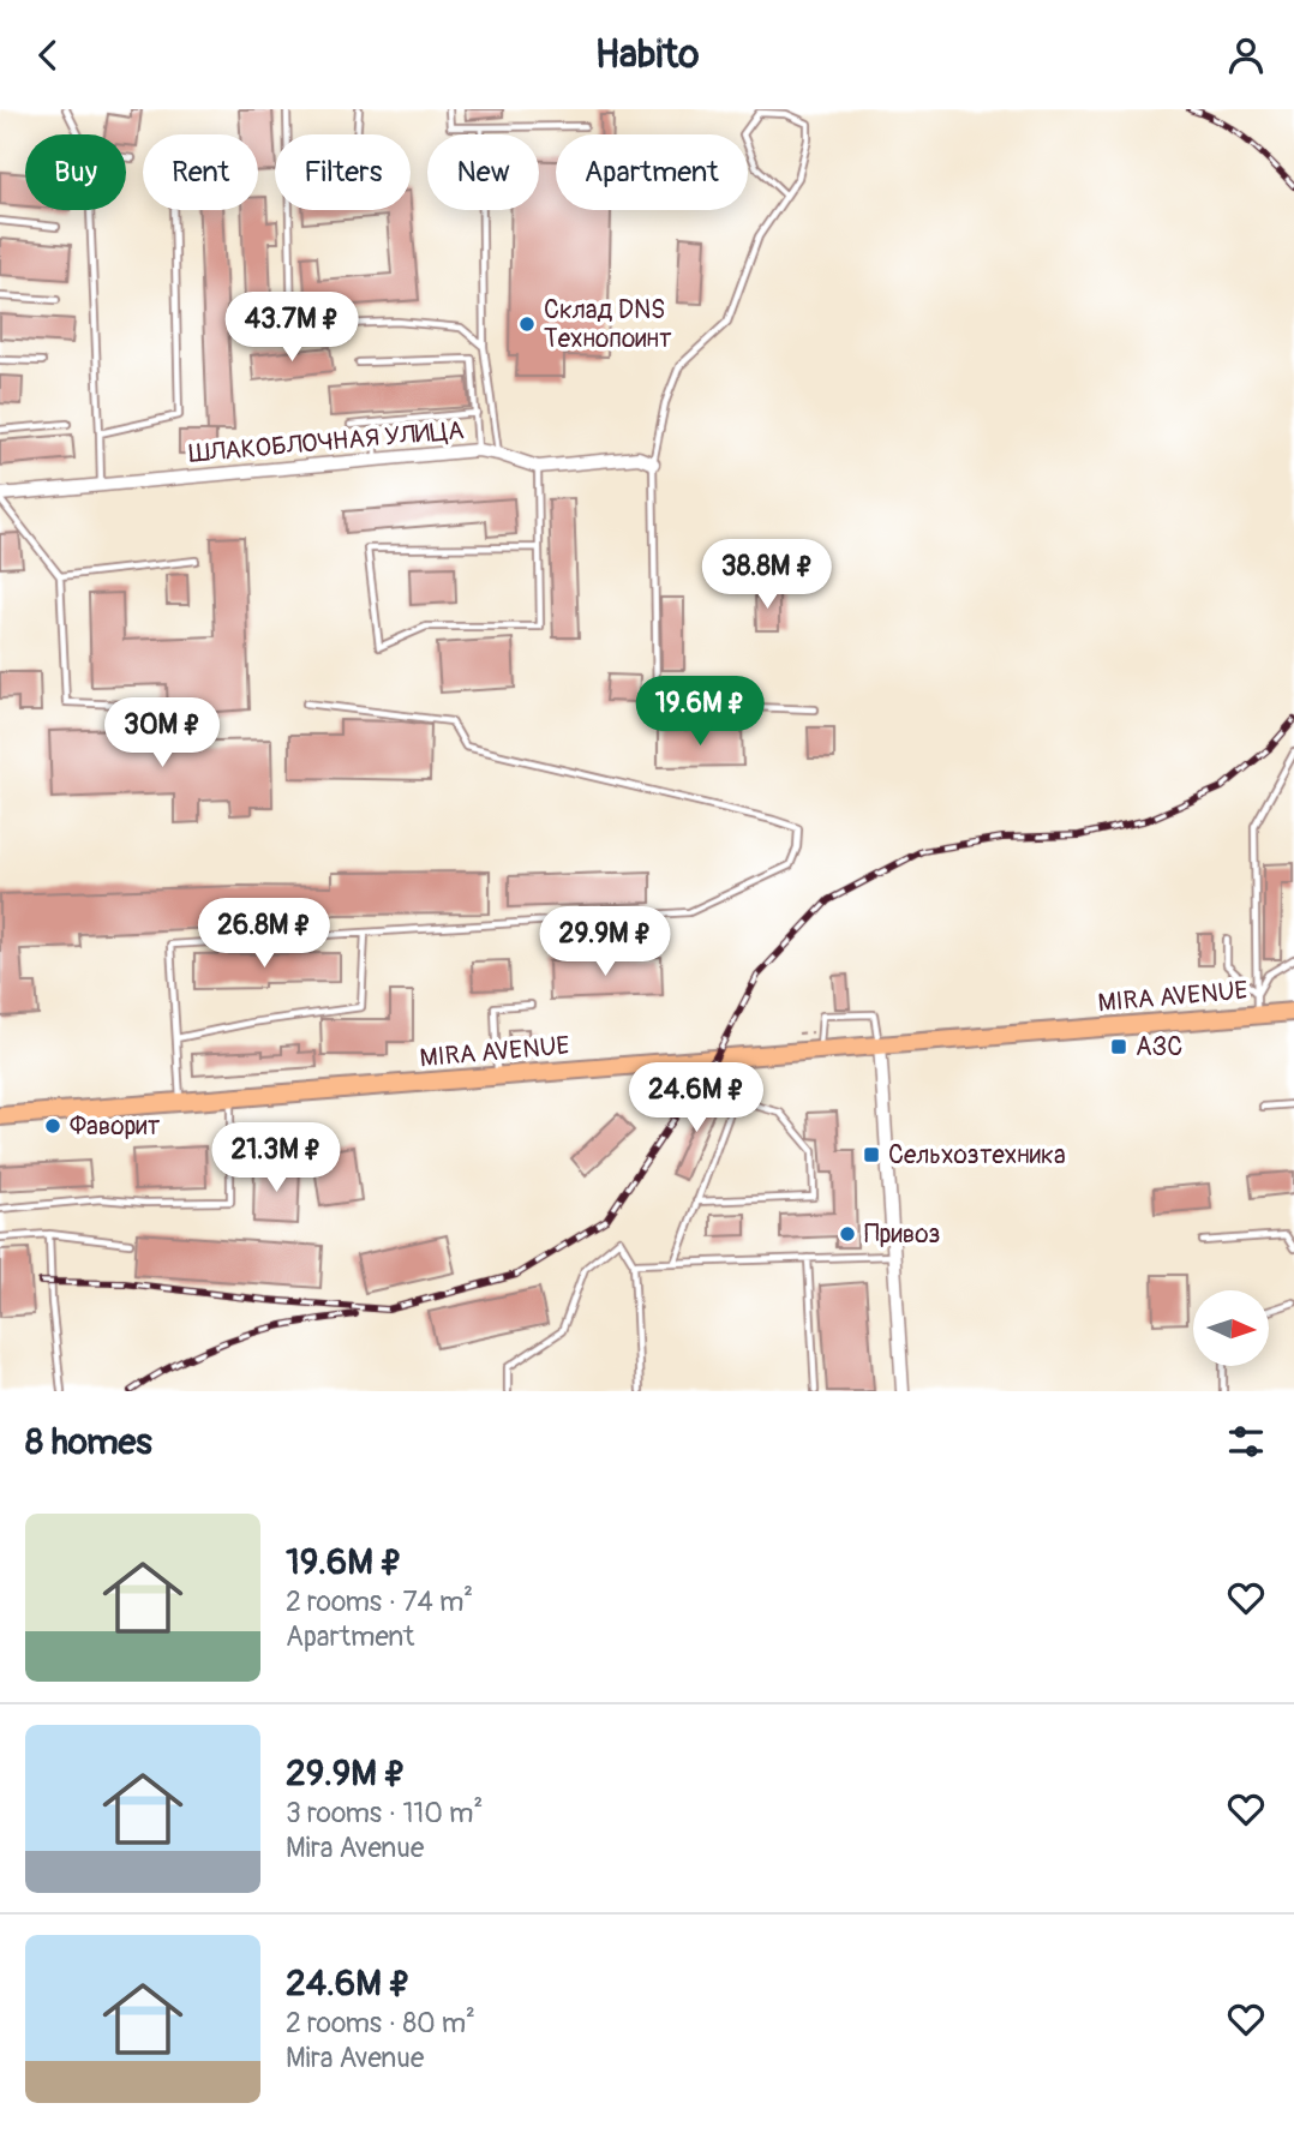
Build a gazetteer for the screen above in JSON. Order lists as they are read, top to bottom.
{
  "streets": {
    "main road": ["MIRA AVENUE"],
    "street": ["ШЛАКОБЛОЧНАЯ УЛИЦА"]
  },
  "places": {
    "other": ["Склад DNS Технопоинт", "Фаворит", "Привоз"],
    "transit": ["АЗС", "Сельхозтехника"]
  },
  "north": "right",
  "page": {
    "header": "Habito",
    "chip": [
      "Buy",
      "Rent",
      "Filters",
      "New",
      "Apartment"
    ],
    "price": [
      "43.7M ₽",
      "38.8M ₽",
      "19.6M ₽",
      "30M ₽",
      "26.8M ₽",
      "29.9M ₽",
      "24.6M ₽",
      "21.3M ₽"
    ],
    "heading": "8 homes",
    "list": [
      {
        "name": "19.6M ₽",
        "note": "2 rooms · 74 m² · Apartment"
      },
      {
        "name": "29.9M ₽",
        "note": "3 rooms · 110 m² · Mira Avenue"
      },
      {
        "name": "24.6M ₽",
        "note": "2 rooms · 80 m² · Mira Avenue"
      }
    ]
  }
}
